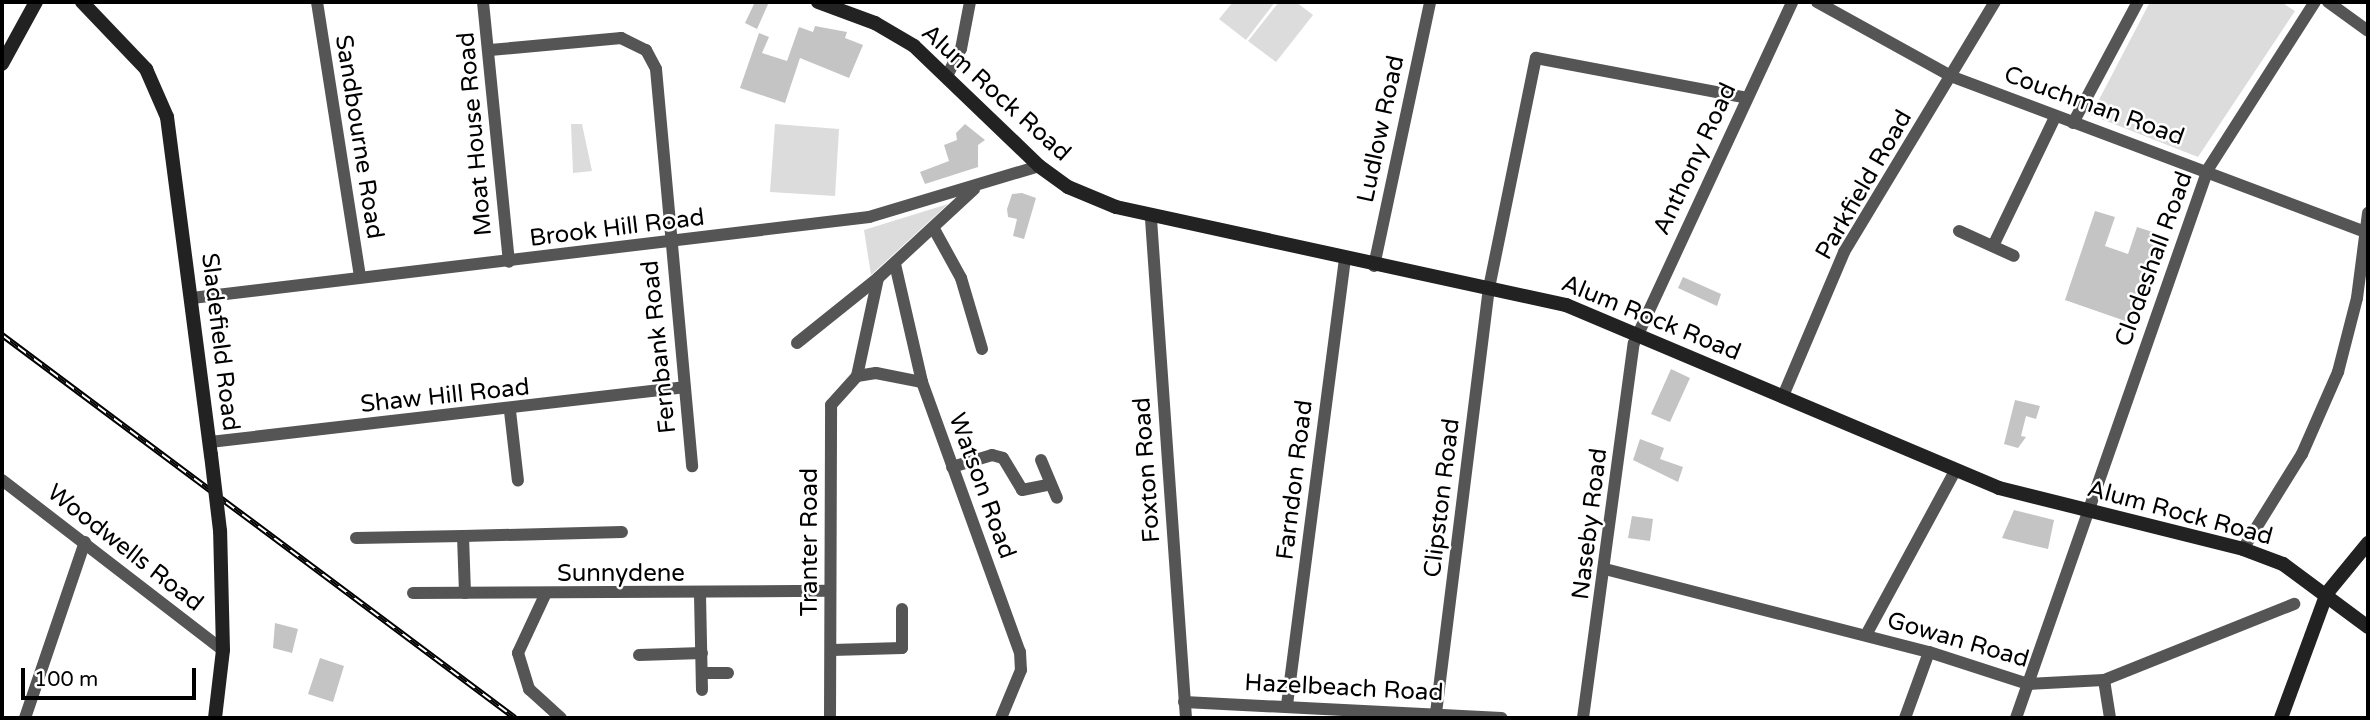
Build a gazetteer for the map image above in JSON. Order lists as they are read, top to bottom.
{
  "streets": {
    "street": [
      "Alum Rock Road",
      "Couchman Road",
      "Ludlow Road",
      "Moat House Road",
      "Sandbourne Road",
      "Anthony Road",
      "Parkfield Road",
      "Brook Hill Road",
      "Clodeshall Road",
      "Sladefield Road",
      "Fernbank Road",
      "Shaw Hill Road",
      "Foxton Road",
      "Farndon Road",
      "Watson Road",
      "Clipston Road",
      "Naseby Road",
      "Tranter Road",
      "Woodwells Road",
      "Sunnydene",
      "Gowan Road",
      "Hazelbeach Road"
    ]
  },
  "crossings": [
    ["Alum Rock Road", "Ludlow Road"],
    ["Alum Rock Road", "Anthony Road"],
    ["Alum Rock Road", "Parkfield Road"],
    ["Alum Rock Road", "Brook Hill Road"],
    ["Alum Rock Road", "Clodeshall Road"],
    ["Alum Rock Road", "Foxton Road"],
    ["Alum Rock Road", "Farndon Road"],
    ["Alum Rock Road", "Clipston Road"],
    ["Alum Rock Road", "Naseby Road"],
    ["Couchman Road", "Parkfield Road"],
    ["Couchman Road", "Clodeshall Road"],
    ["Moat House Road", "Brook Hill Road"],
    ["Moat House Road", "Fernbank Road"],
    ["Sandbourne Road", "Brook Hill Road"],
    ["Anthony Road", "Clipston Road"],
    ["Anthony Road", "Naseby Road"],
    ["Brook Hill Road", "Sladefield Road"],
    ["Brook Hill Road", "Fernbank Road"],
    ["Clodeshall Road", "Gowan Road"],
    ["Sladefield Road", "Shaw Hill Road"],
    ["Sladefield Road", "Woodwells Road"],
    ["Fernbank Road", "Shaw Hill Road"],
    ["Foxton Road", "Hazelbeach Road"],
    ["Farndon Road", "Hazelbeach Road"],
    ["Clipston Road", "Hazelbeach Road"],
    ["Naseby Road", "Gowan Road"],
    ["Tranter Road", "Sunnydene"]
  ],
  "scale_bar": "100 m"
}
